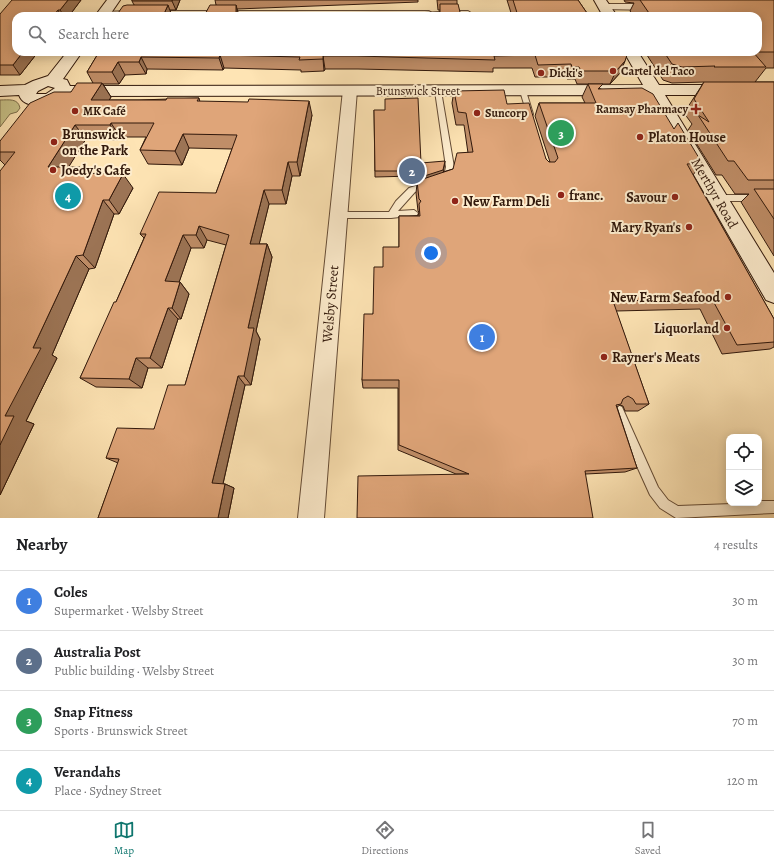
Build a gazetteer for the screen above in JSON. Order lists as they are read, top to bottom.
{
  "streets": {
    "main road": ["Brunswick Street", "Merthyr Road"],
    "street": ["Welsby Street"]
  },
  "crossings": [
    ["Brunswick Street", "Merthyr Road"],
    ["Brunswick Street", "Welsby Street"]
  ],
  "places": {
    "other": [
      "Cartel del Taco",
      "Dicki's",
      "MK Café",
      "Suncorp",
      "Platon House",
      "Brunswick on the Park",
      "Joedy's Cafe",
      "franc.",
      "Savour",
      "New Farm Deli",
      "Mary Ryan's",
      "New Farm Seafood",
      "Liquorland",
      "Rayner's Meats"
    ],
    "health": ["Ramsay Pharmacy"]
  },
  "page": {
    "search": "Search here",
    "pins": [
      "3",
      "2",
      "4",
      "1"
    ],
    "heading": ["Nearby", "4 results"],
    "list": [
      {
        "mark": "1",
        "name": "Coles",
        "note": "Supermarket · Welsby Street",
        "value": "30 m"
      },
      {
        "mark": "2",
        "name": "Australia Post",
        "note": "Public building · Welsby Street",
        "value": "30 m"
      },
      {
        "mark": "3",
        "name": "Snap Fitness",
        "note": "Sports · Brunswick Street",
        "value": "70 m"
      },
      {
        "mark": "4",
        "name": "Verandahs",
        "note": "Place · Sydney Street",
        "value": "120 m"
      }
    ],
    "nav": ["Map", "Directions", "Saved"]
  }
}
